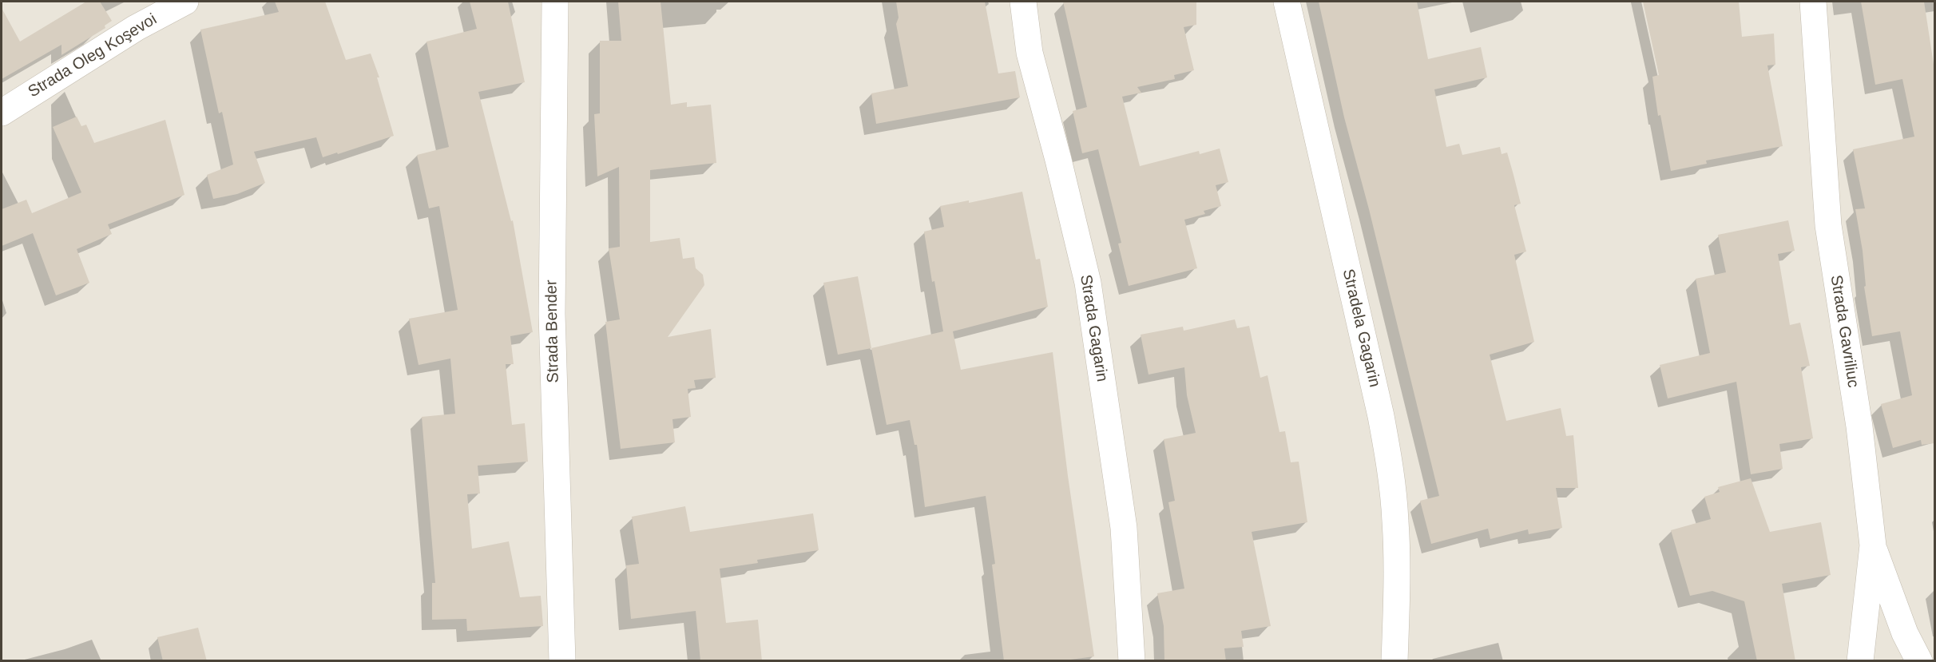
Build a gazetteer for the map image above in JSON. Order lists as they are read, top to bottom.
{
  "streets": {
    "street": [
      "Strada Oleg Koşevoi",
      "Strada Gagarin",
      "Stradela Gagarin",
      "Strada Bender",
      "Strada Gavriliuc"
    ]
  }
}
